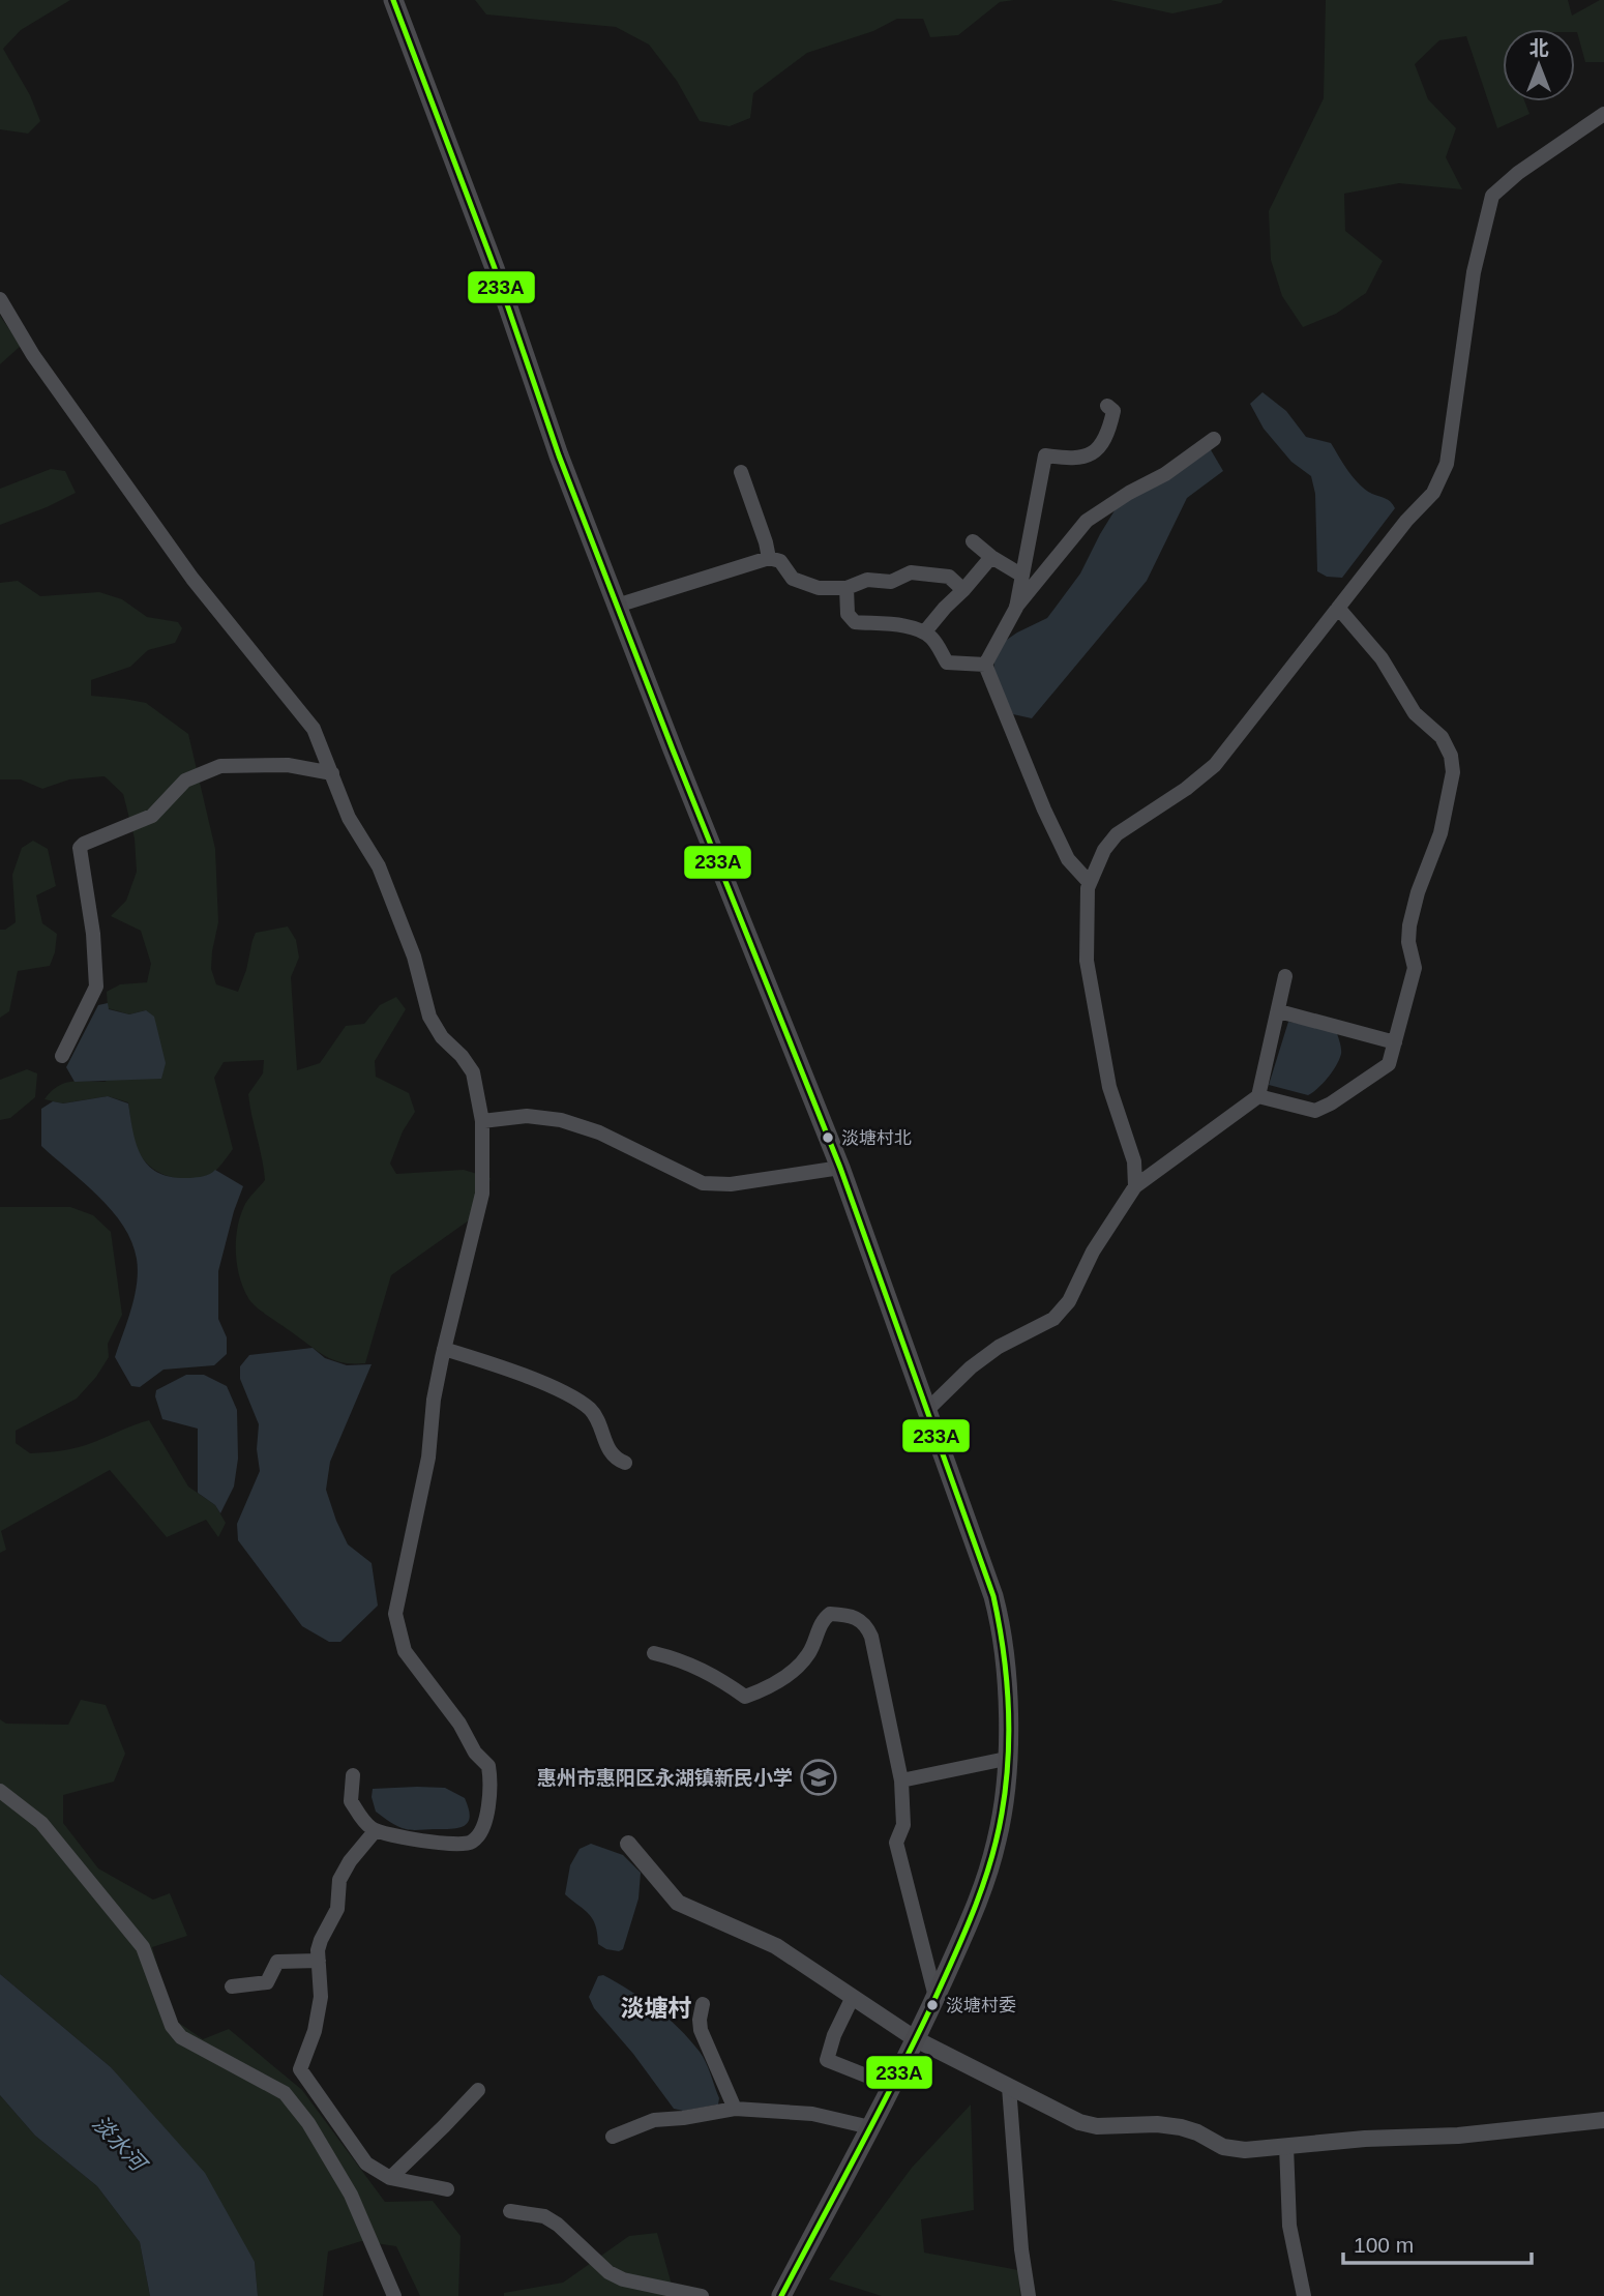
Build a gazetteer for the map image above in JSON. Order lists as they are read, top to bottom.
{
  "districts": ["淡塘村"],
  "water": ["淡水河"],
  "places": {
    "other": ["淡塘村北", "淡塘村委"],
    "school or university": ["惠州市惠阳区永湖镇新民小学"]
  },
  "lines": ["transit line 233A"],
  "scale_bar": "100 m",
  "north": "top"
}
